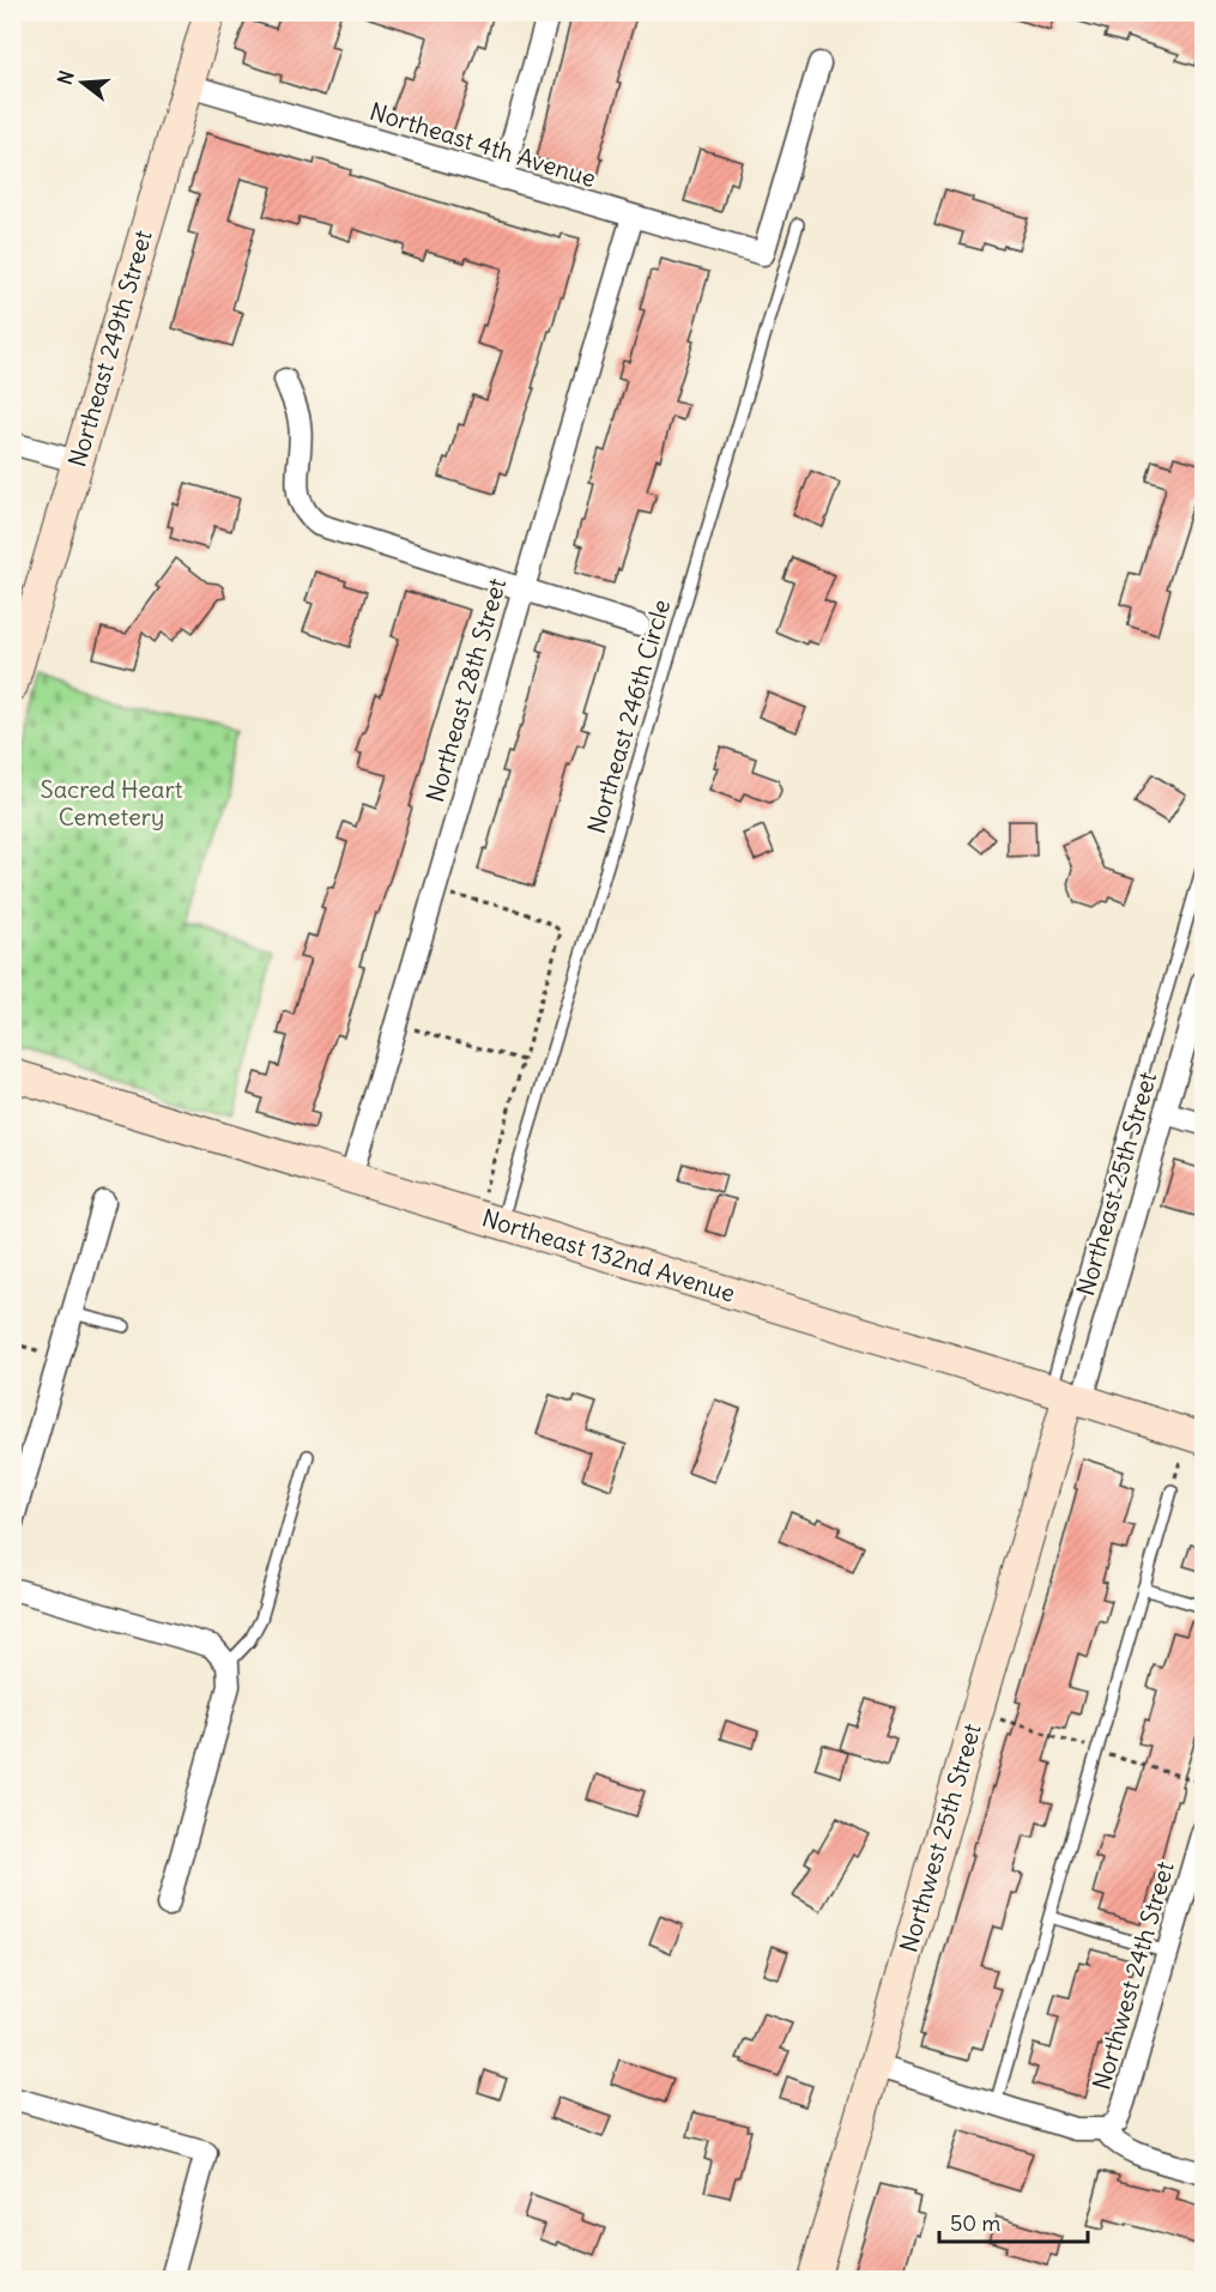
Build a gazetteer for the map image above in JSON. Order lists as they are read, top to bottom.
{
  "streets": {
    "street": [
      "Northeast 4th Avenue",
      "Northeast 249th Street",
      "Northeast 28th Street",
      "Northeast 25th Street",
      "Northeast 132nd Avenue",
      "Northwest 25th Street",
      "Northwest 24th Street"
    ],
    "lane": ["Northeast 246th Circle"]
  },
  "crossings": [
    ["Northeast 4th Avenue", "Northeast 249th Street"],
    ["Northeast 4th Avenue", "Northeast 28th Street"],
    ["Northeast 28th Street", "Northeast 132nd Avenue"],
    ["Northeast 246th Circle", "Northeast 132nd Avenue"],
    ["Northeast 25th Street", "Northeast 132nd Avenue"],
    ["Northeast 25th Street", "Northwest 25th Street"],
    ["Northeast 132nd Avenue", "Northwest 25th Street"]
  ],
  "parks": ["Sacred Heart Cemetery"],
  "scale_bar": "50 m",
  "north": "left"
}
